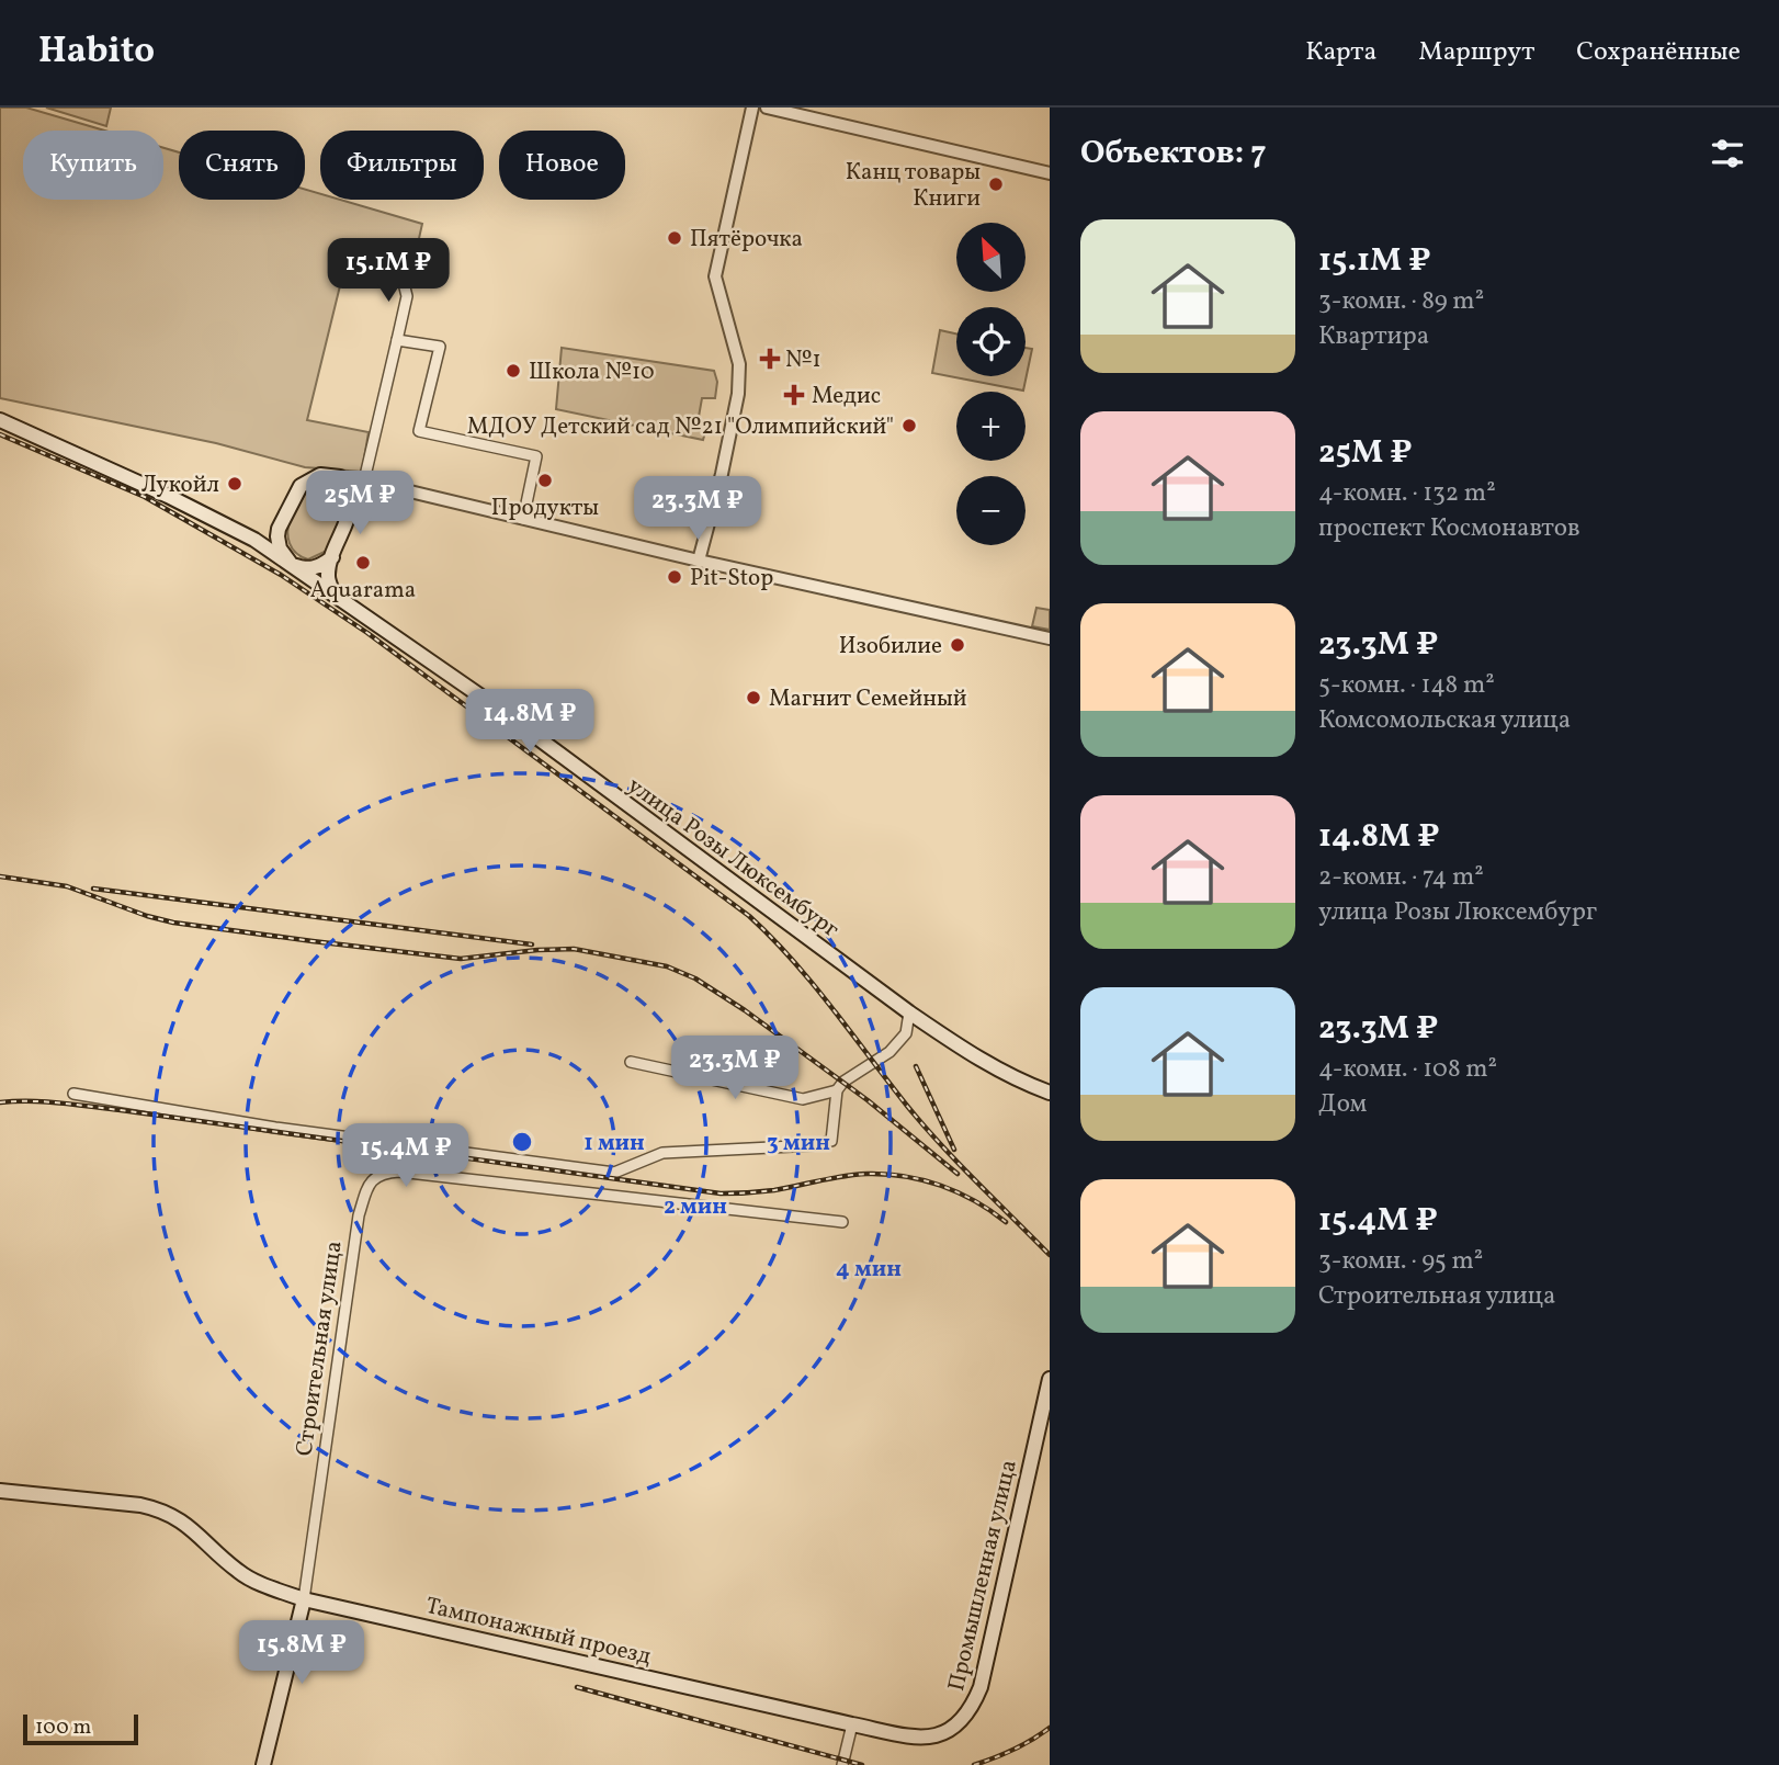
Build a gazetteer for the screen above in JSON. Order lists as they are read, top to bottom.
{
  "streets": {
    "main road": [
      "улица Розы Люксембург",
      "Строительная улица",
      "Промышленная улица",
      "Тампонажный проезд"
    ]
  },
  "crossings": [
    ["Строительная улица", "Тампонажный проезд"],
    ["Промышленная улица", "Тампонажный проезд"]
  ],
  "places": {
    "other": [
      "Канц товары Книги",
      "Пятёрочка",
      "Школа №10",
      "МДОУ Детский сад №21 \"Олимпийский\"",
      "Продукты",
      "Лукойл",
      "Aquarama",
      "Pit-Stop",
      "Изобилие",
      "Магнит Семейный"
    ],
    "health": ["№1", "Медис"]
  },
  "scale_bar": "100 m",
  "north": "top left",
  "page": {
    "header": "Habito",
    "nav": ["Карта", "Маршрут", "Сохранённые"],
    "heading": "Объектов: 7",
    "chip": [
      "Купить",
      "Снять",
      "Фильтры",
      "Новое"
    ],
    "list": [
      {
        "name": "15.1M ₽",
        "note": "3-комн. · 89 m² · Квартира"
      },
      {
        "name": "25M ₽",
        "note": "4-комн. · 132 m² · проспект Космонавтов"
      },
      {
        "name": "23.3M ₽",
        "note": "5-комн. · 148 m² · Комсомольская улица"
      },
      {
        "name": "14.8M ₽",
        "note": "2-комн. · 74 m² · улица Розы Люксембург"
      },
      {
        "name": "23.3M ₽",
        "note": "4-комн. · 108 m² · Дом"
      },
      {
        "name": "15.4M ₽",
        "note": "3-комн. · 95 m² · Строительная улица"
      }
    ],
    "map_buttons": ["+", "−"],
    "price": [
      "15.1M ₽",
      "25M ₽",
      "23.3M ₽",
      "14.8M ₽",
      "23.3M ₽",
      "15.4M ₽",
      "15.8M ₽"
    ],
    "scale": "100 m"
  },
  "rings": [
    "1 мин",
    "3 мин",
    "2 мин",
    "4 мин"
  ]
}
